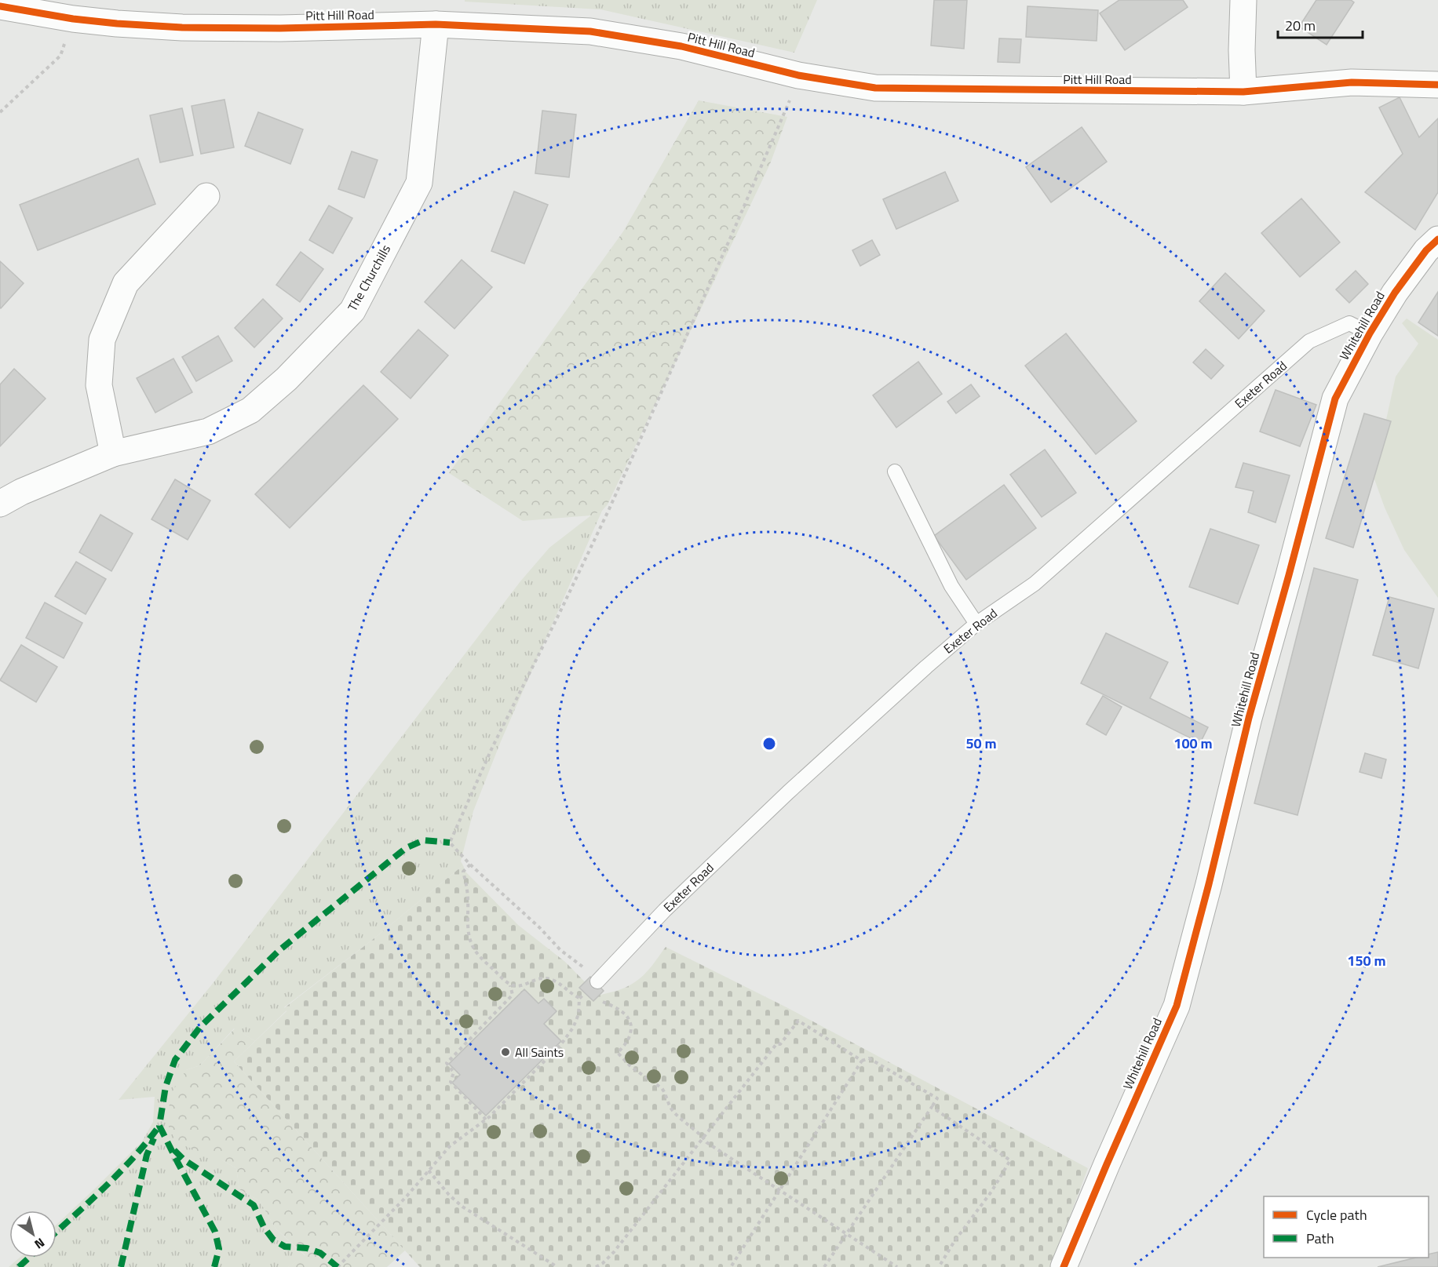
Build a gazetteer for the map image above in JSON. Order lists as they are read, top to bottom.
{
  "streets": {
    "street": ["Pitt Hill Road", "The Churchills", "Whitehill Road"],
    "lane": ["Exeter Road"]
  },
  "crossings": [
    ["Pitt Hill Road", "The Churchills"],
    ["Whitehill Road", "Exeter Road"]
  ],
  "places": ["All Saints"],
  "legend": ["Cycle path", "Path"],
  "scale_bar": "20 m",
  "north": "bottom right",
  "rings": ["50 m", "100 m", "150 m"]
}
